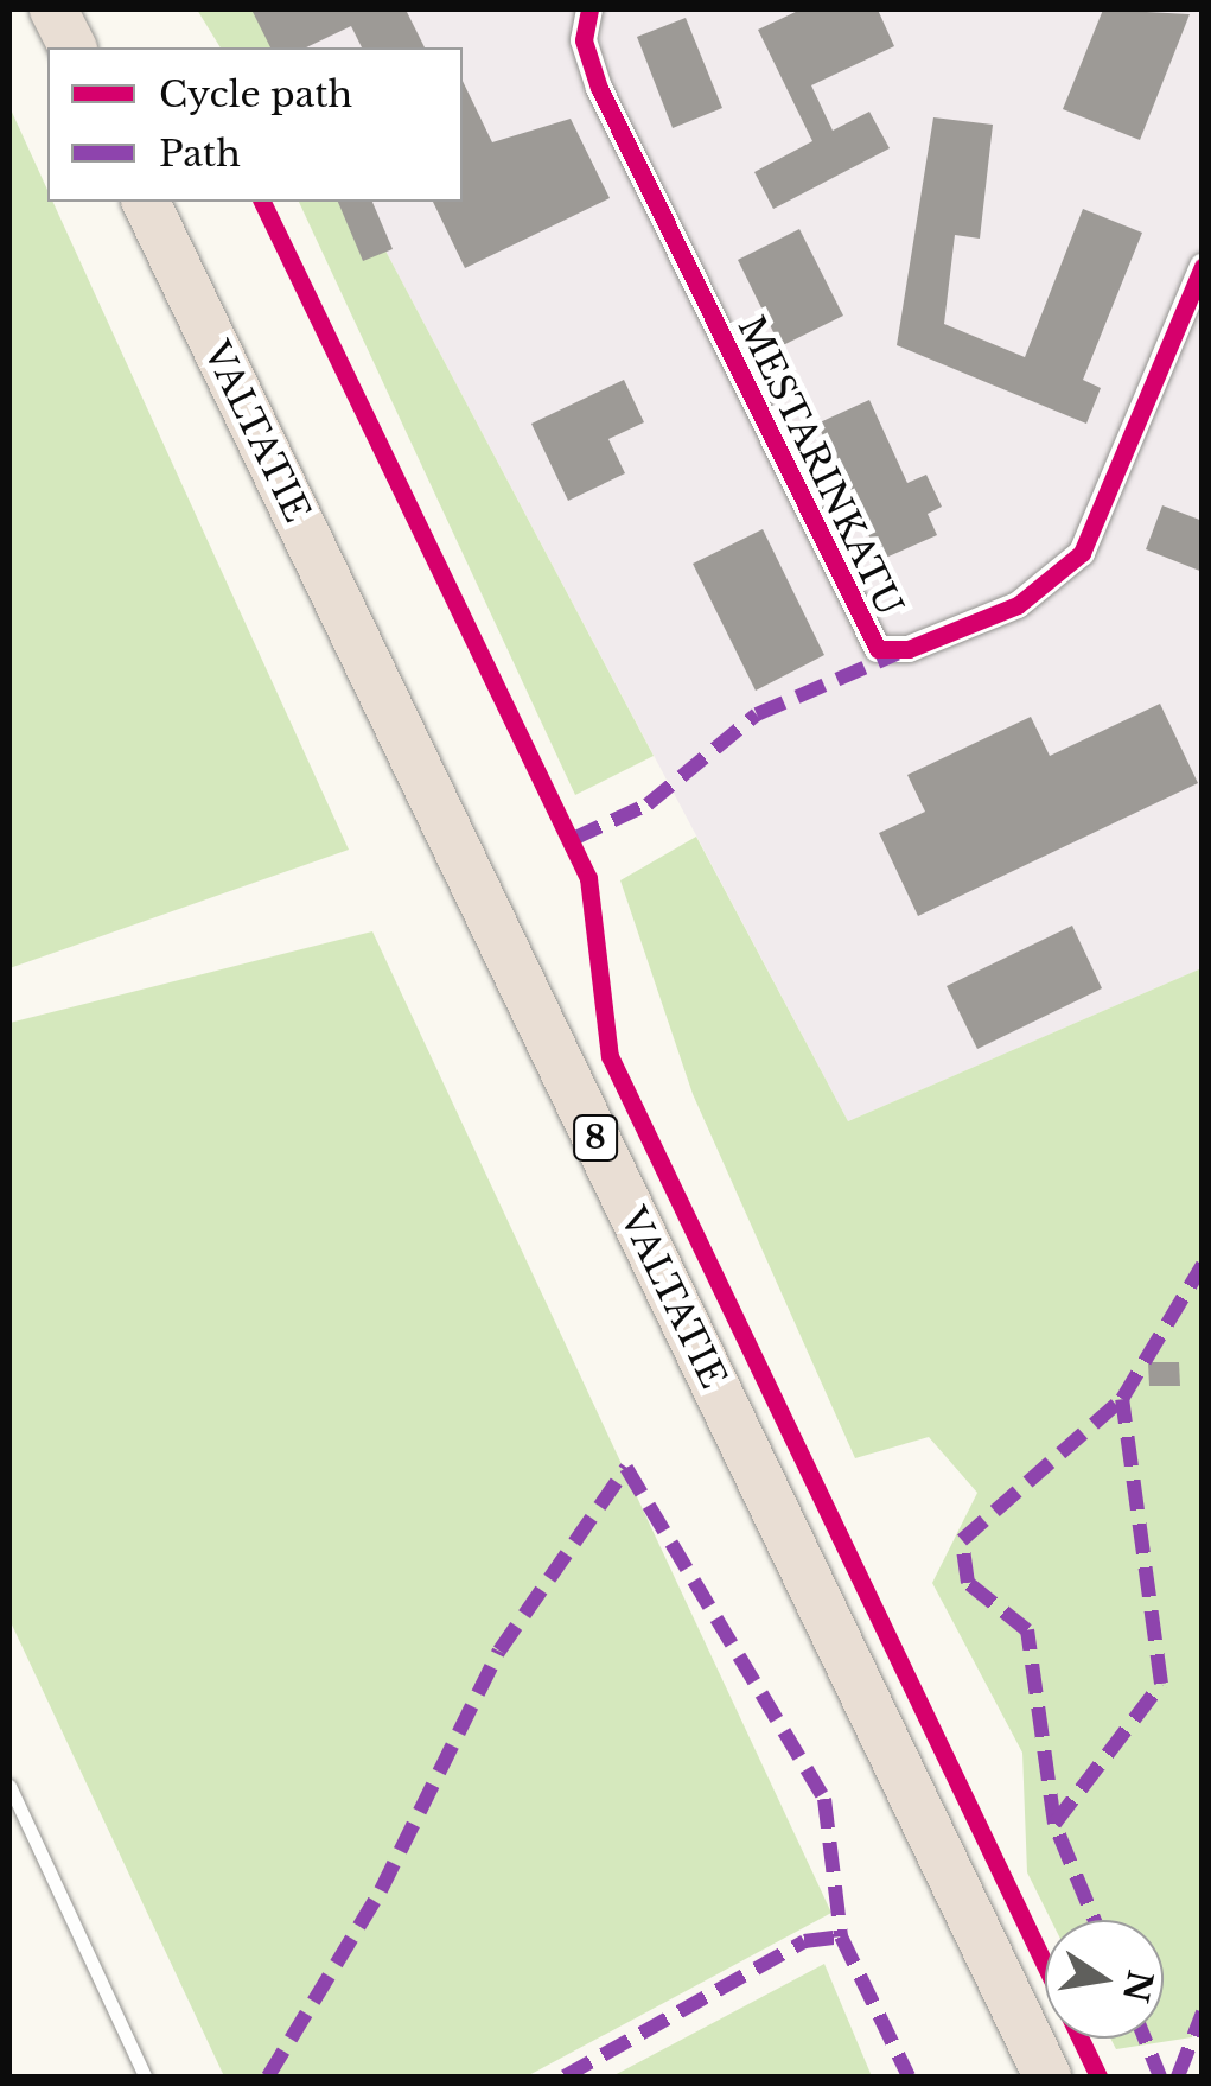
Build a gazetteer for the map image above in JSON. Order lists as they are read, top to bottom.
{
  "streets": {
    "highway": ["VALTATIE", "8"],
    "street": ["MESTARINKATU"]
  },
  "legend": ["Cycle path", "Path"],
  "north": "right"
}
